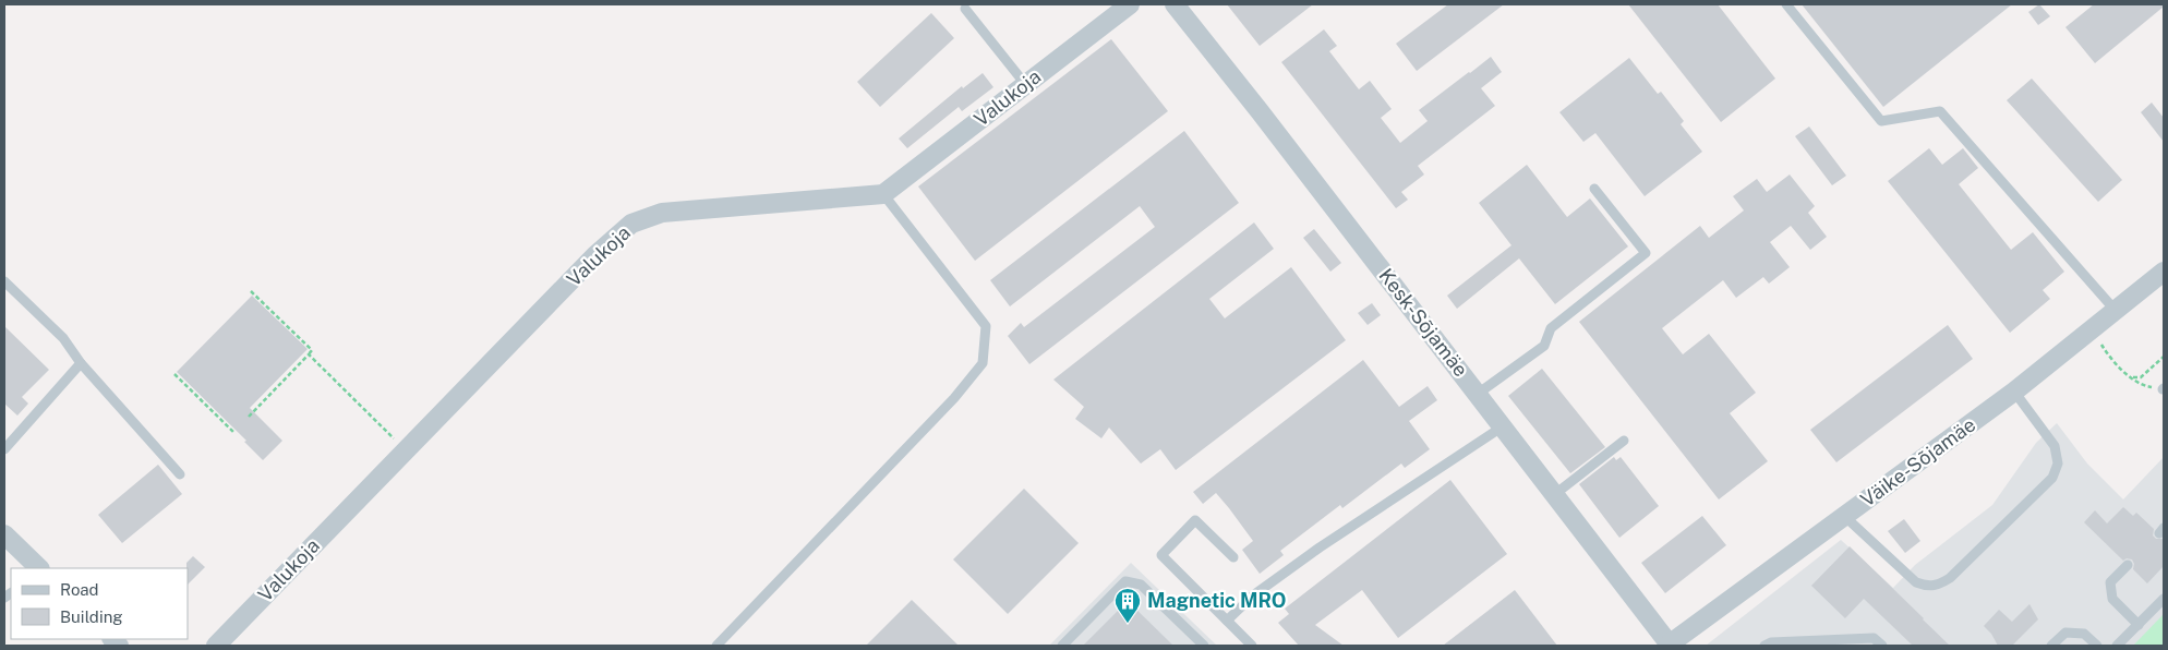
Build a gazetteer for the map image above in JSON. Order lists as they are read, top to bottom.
{
  "streets": {
    "street": ["Valukoja", "Kesk-Sõjamäe", "Väike-Sõjamäe"]
  },
  "crossings": [
    ["Kesk-Sõjamäe", "Väike-Sõjamäe"]
  ],
  "places": {
    "building": ["Magnetic MRO"]
  },
  "legend": ["Road", "Building"]
}
